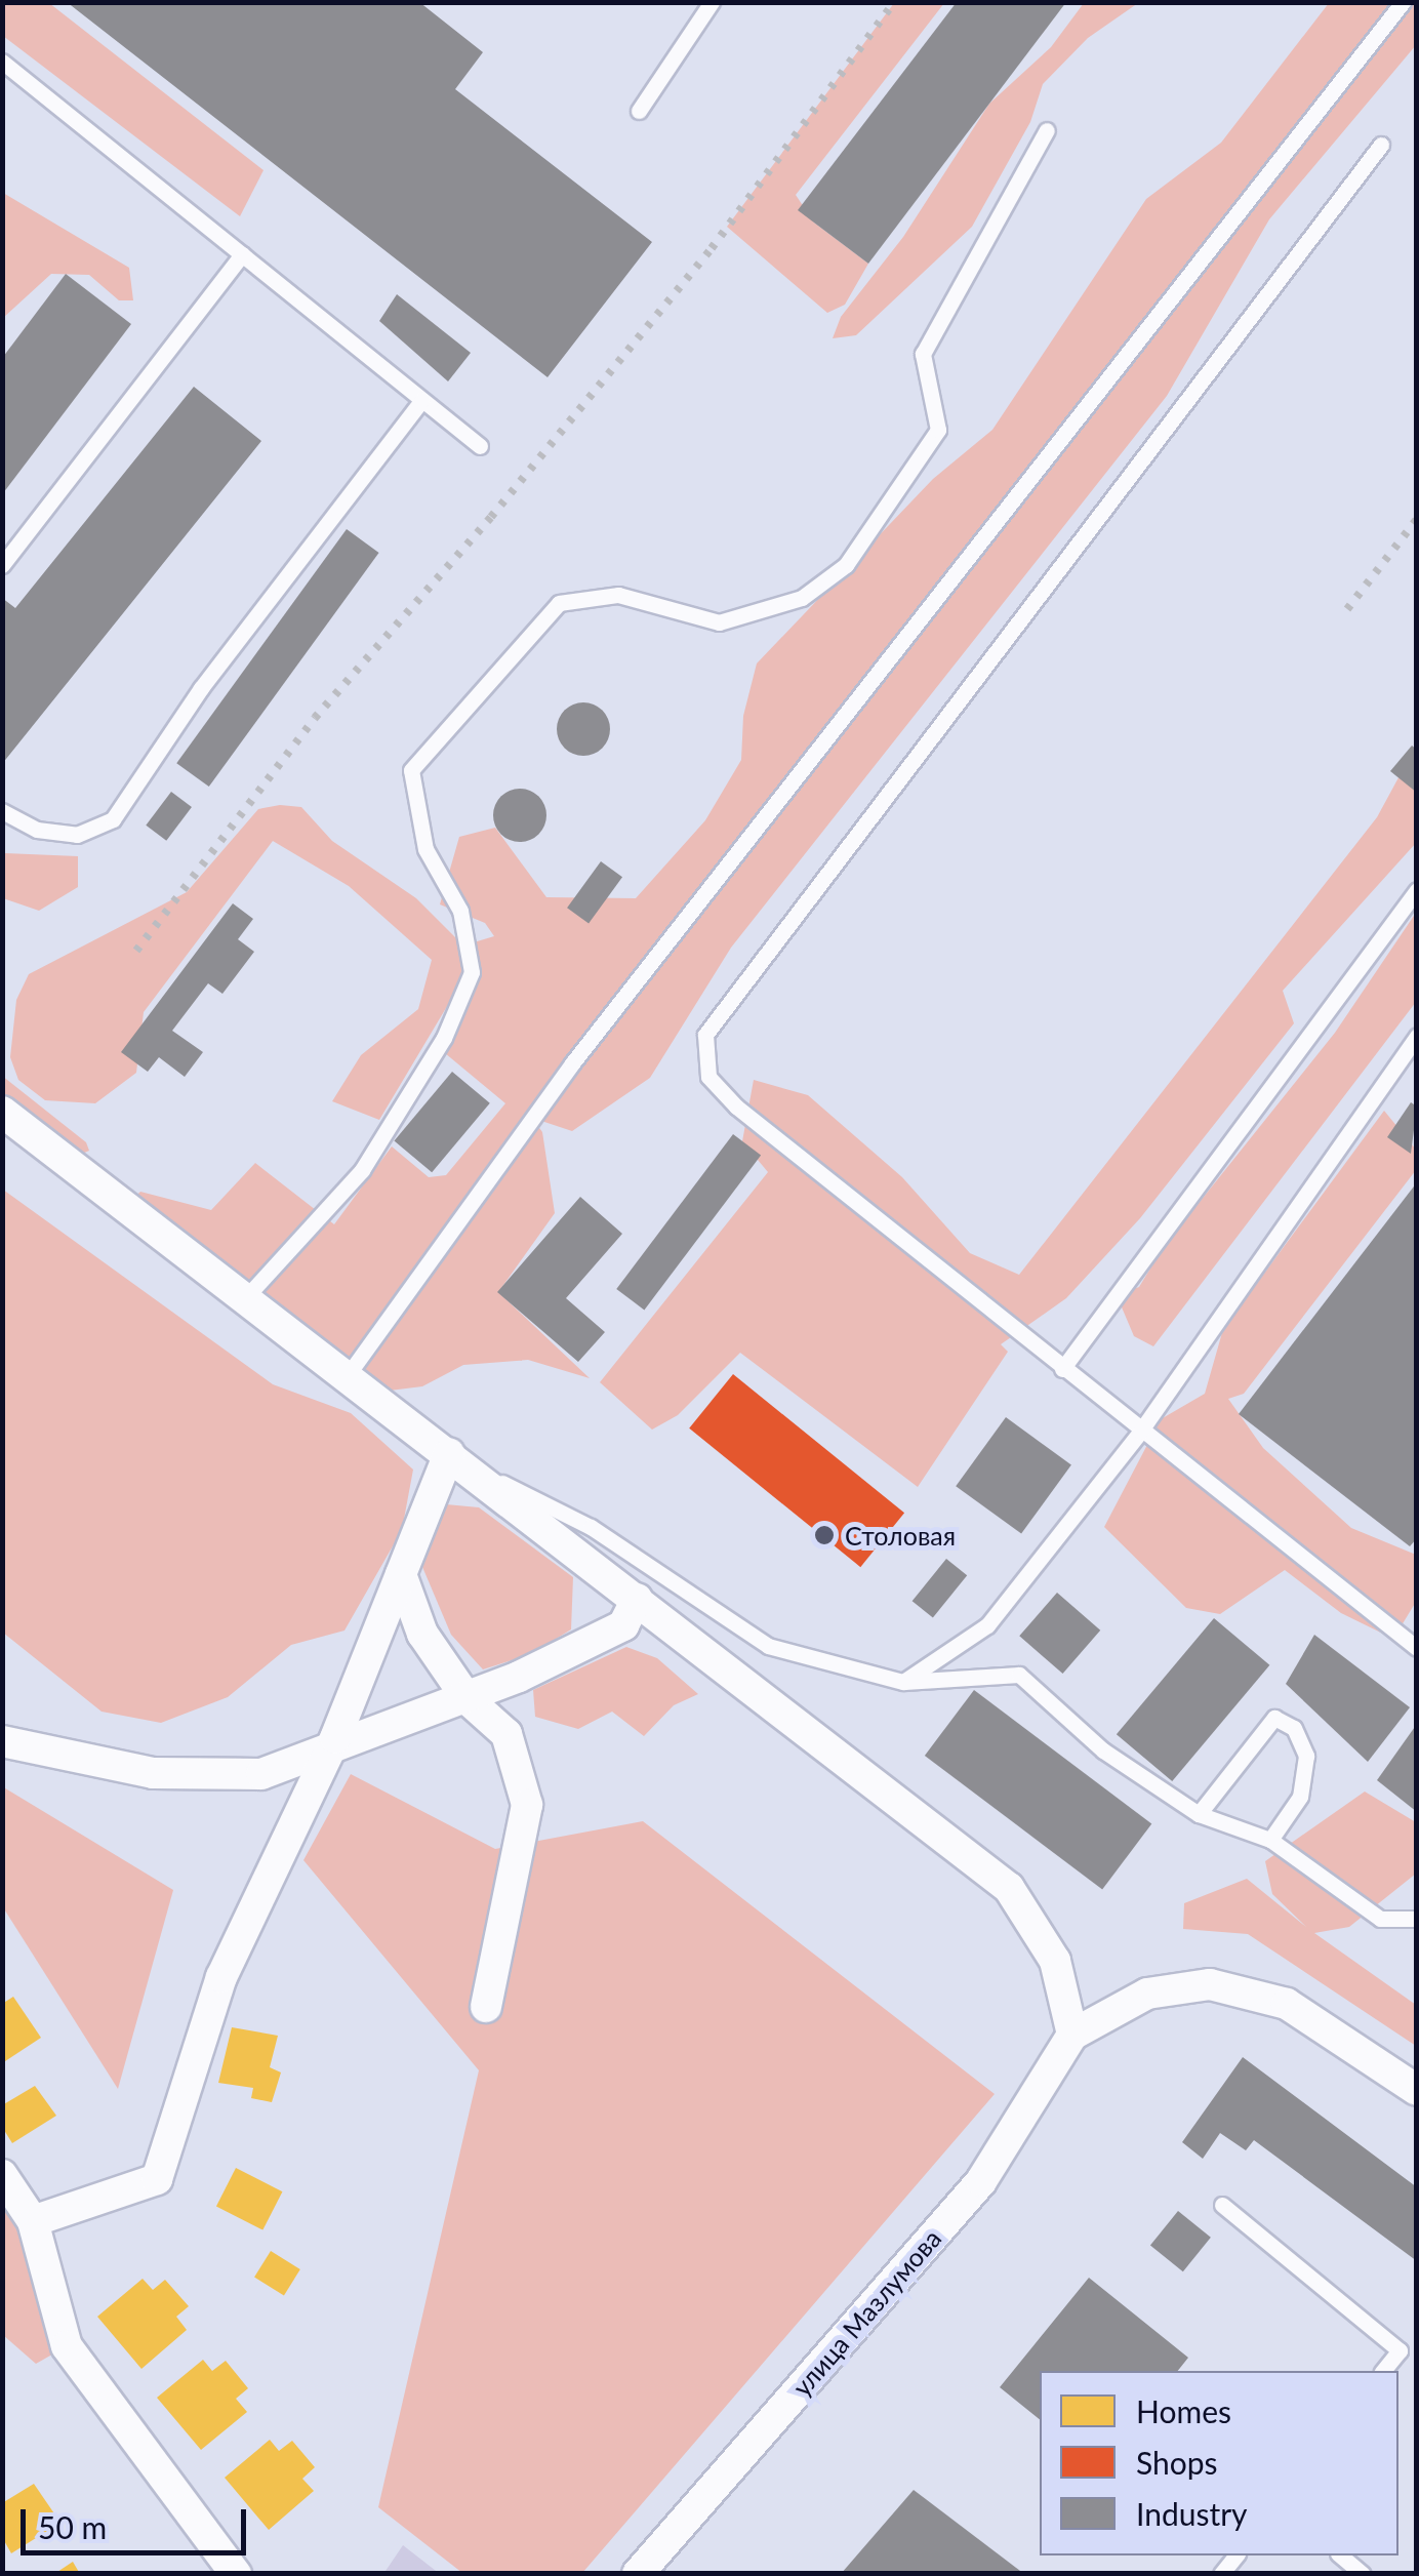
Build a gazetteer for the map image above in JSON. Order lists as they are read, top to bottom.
{
  "streets": {
    "street": ["улица Мазлумова"]
  },
  "places": ["Столовая"],
  "legend": ["Homes", "Shops", "Industry"],
  "scale_bar": "50 m"
}
